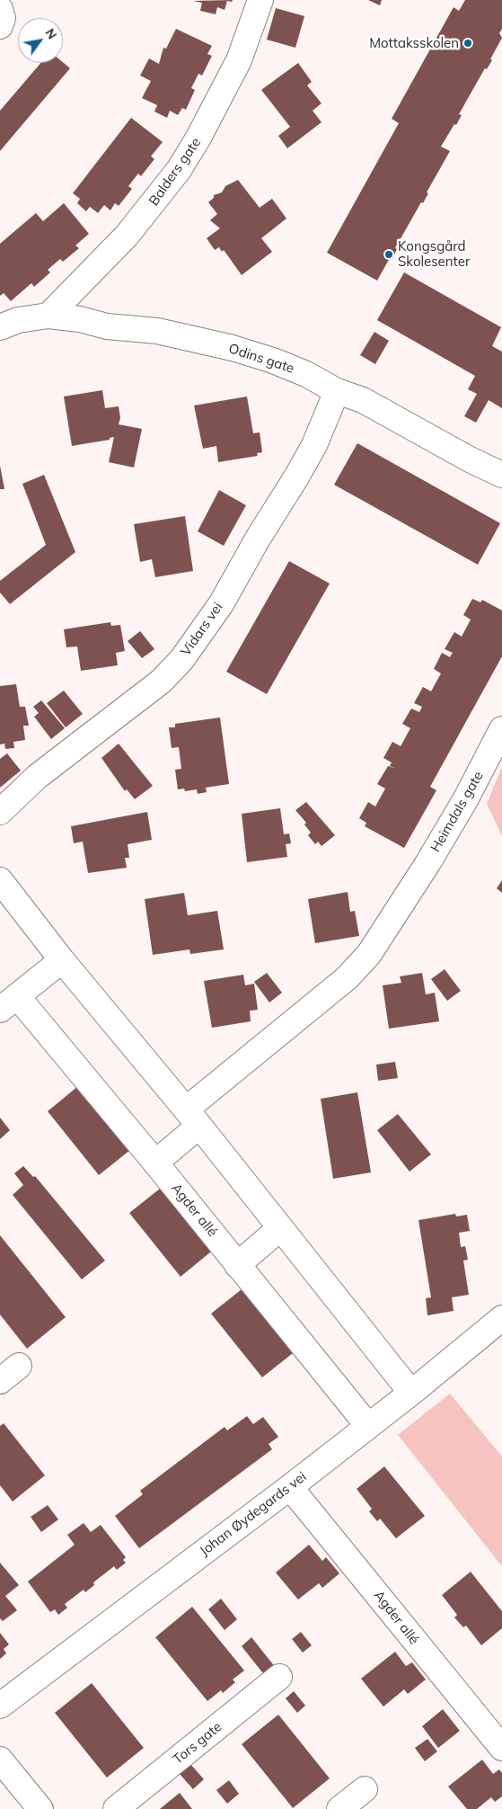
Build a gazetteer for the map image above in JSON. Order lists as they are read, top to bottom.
{
  "streets": {
    "street": [
      "Balders gate",
      "Odins gate",
      "Vidars vei",
      "Heimdals gate",
      "Agder allé",
      "Johan Øydegards vei",
      "Tors gate"
    ]
  },
  "crossings": [
    ["Balders gate", "Odins gate"],
    ["Odins gate", "Vidars vei"],
    ["Agder allé", "Johan Øydegards vei"]
  ],
  "places": ["Mottaksskolen", "Kongsgård Skolesenter"],
  "north": "top right"
}
